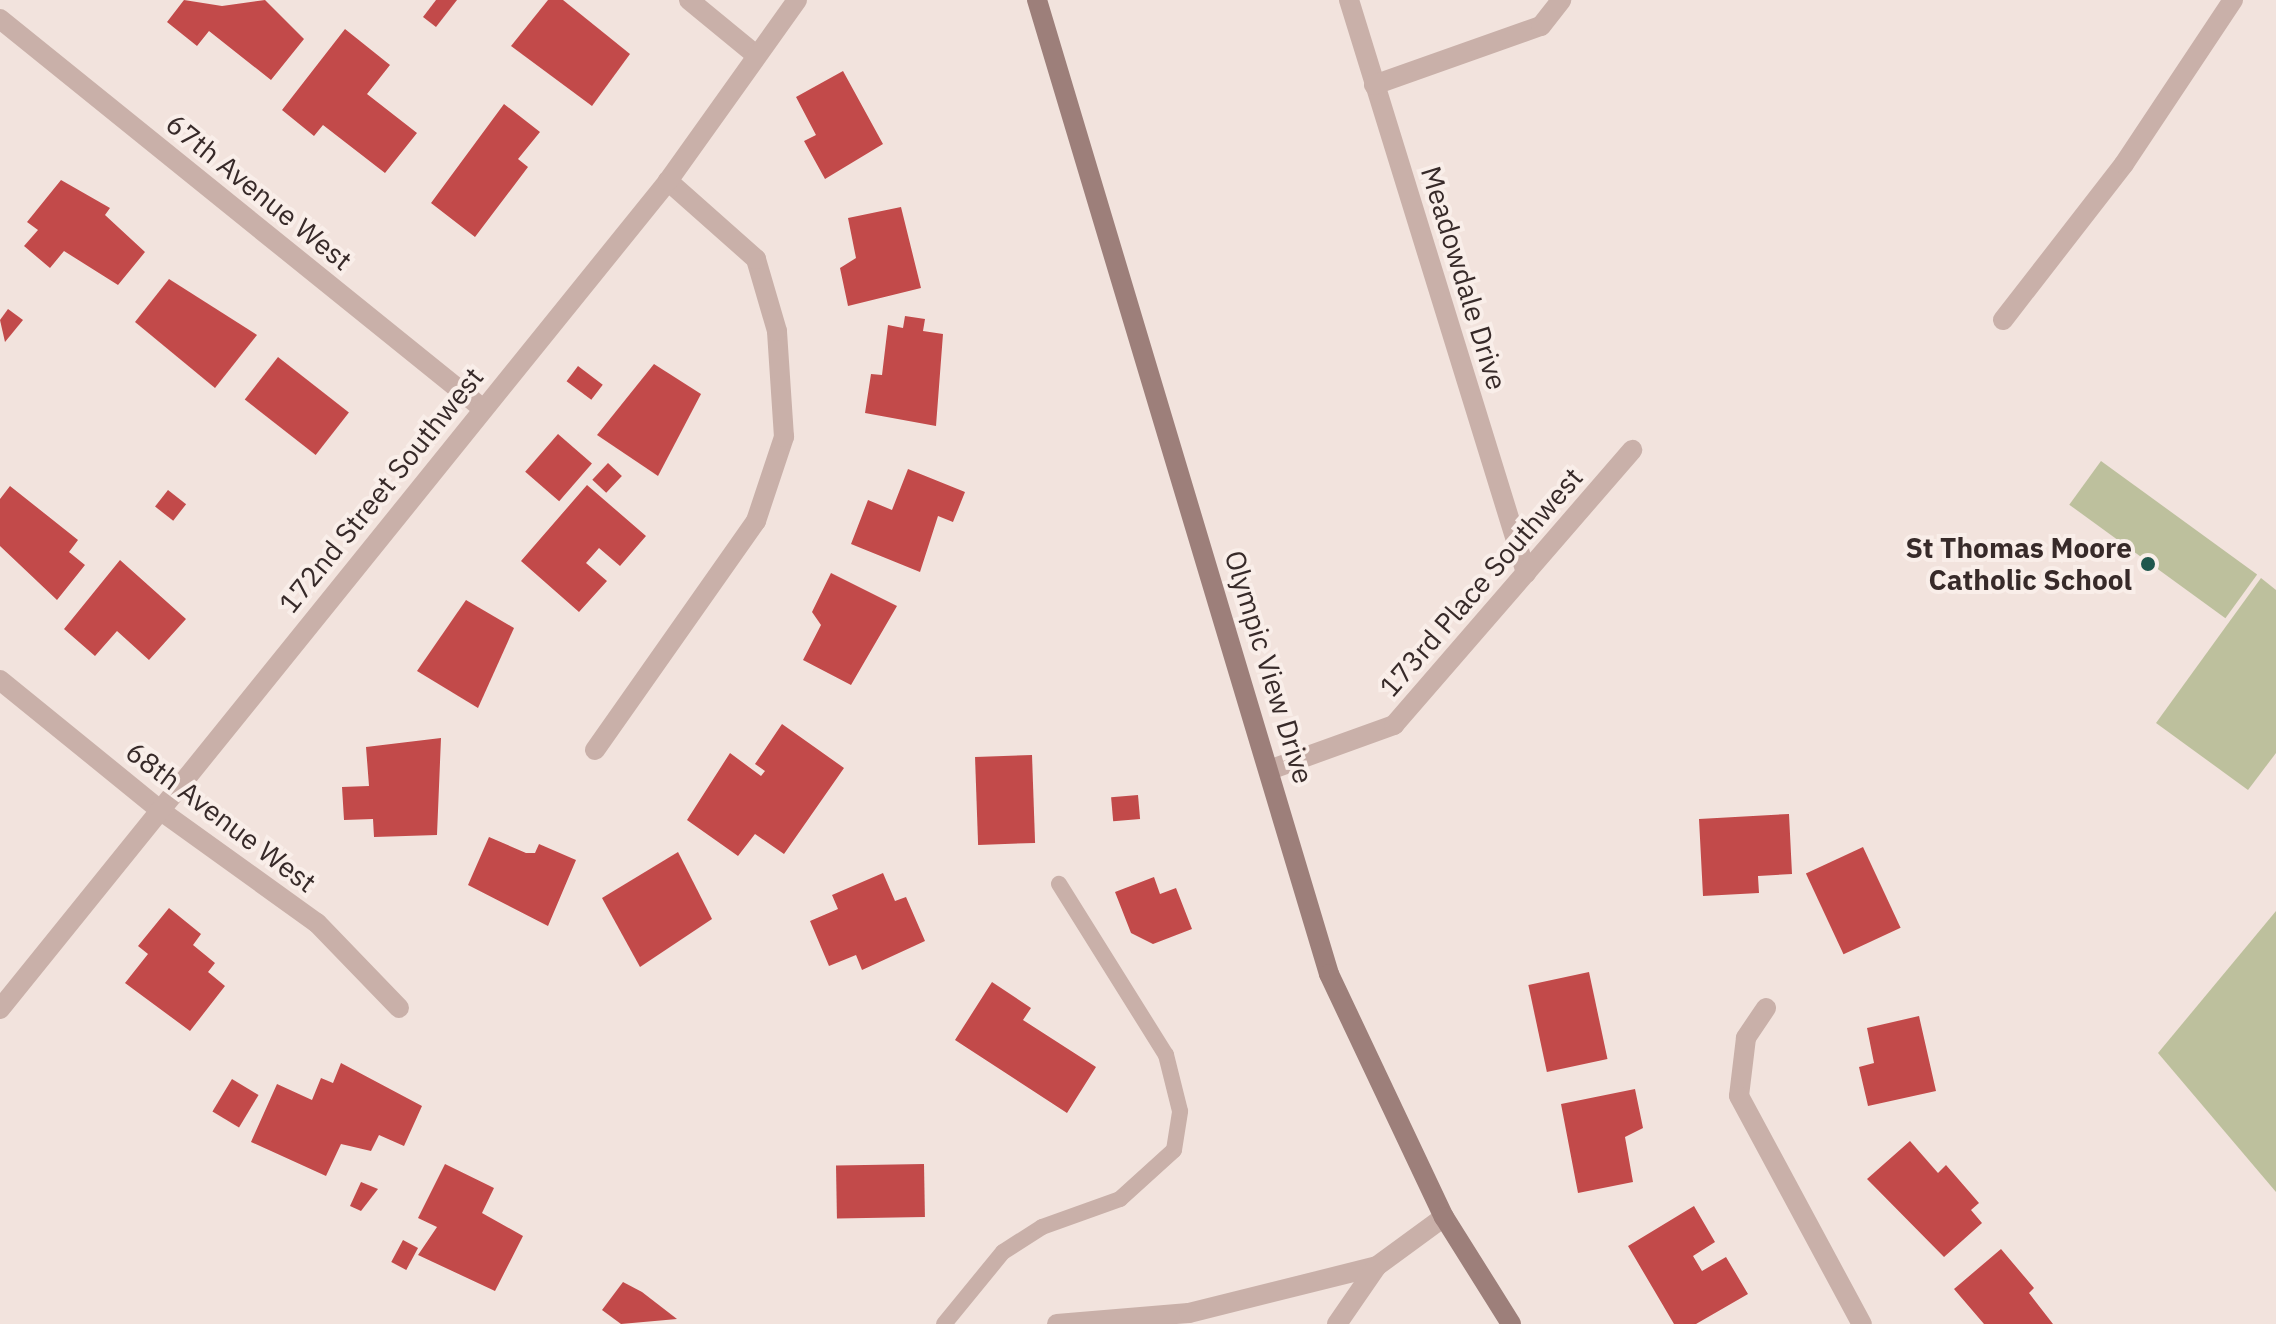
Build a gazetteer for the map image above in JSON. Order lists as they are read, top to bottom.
{
  "streets": {
    "main road": ["Olympic View Drive"],
    "street": [
      "67th Avenue West",
      "Meadowdale Drive",
      "172nd Street Southwest",
      "173rd Place Southwest",
      "68th Avenue West"
    ]
  },
  "crossings": [
    ["67th Avenue West", "172nd Street Southwest"],
    ["Meadowdale Drive", "173rd Place Southwest"],
    ["172nd Street Southwest", "68th Avenue West"],
    ["173rd Place Southwest", "Olympic View Drive"]
  ],
  "places": ["St Thomas Moore Catholic School"]
}
